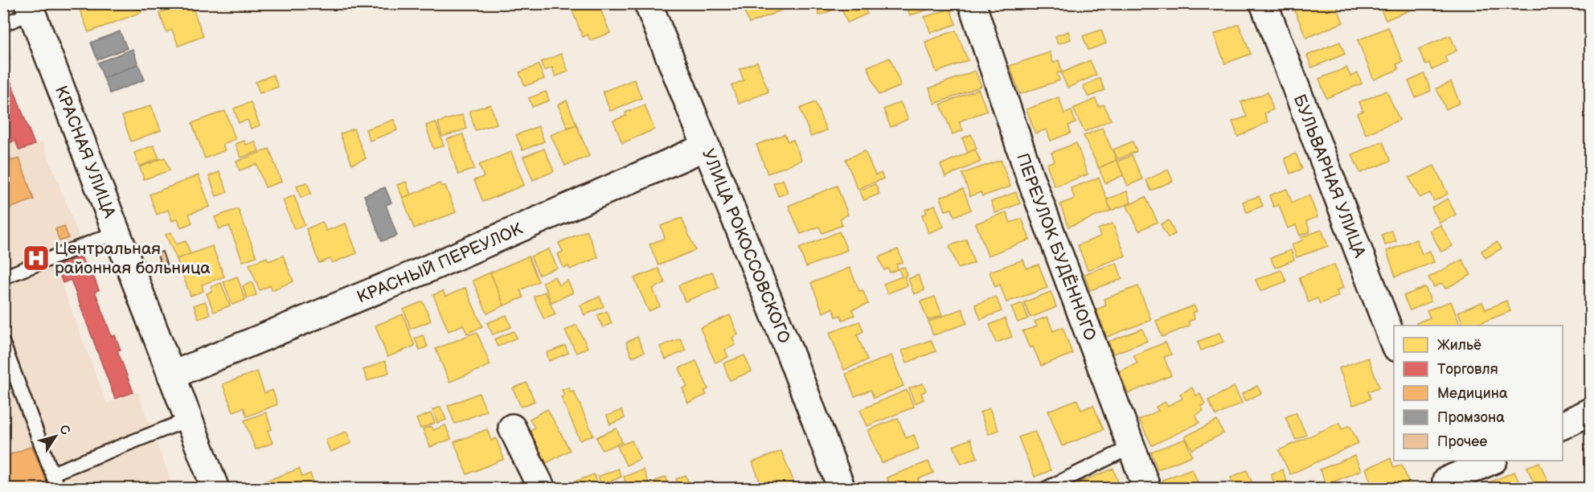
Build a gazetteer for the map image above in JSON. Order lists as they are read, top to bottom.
{
  "streets": {
    "street": [
      "КРАСНАЯ УЛИЦА",
      "БУЛЬВАРНАЯ УЛИЦА",
      "УЛИЦА РОКОССОВСКОГО",
      "ПЕРЕУЛОК БУДЁННОГО",
      "КРАСНЫЙ ПЕРЕУЛОК"
    ]
  },
  "crossings": [
    ["КРАСНАЯ УЛИЦА", "КРАСНЫЙ ПЕРЕУЛОК"],
    ["УЛИЦА РОКОССОВСКОГО", "КРАСНЫЙ ПЕРЕУЛОК"]
  ],
  "places": {
    "hospital": ["Центральная районная больница"]
  },
  "legend": [
    "Жильё",
    "Торговля",
    "Медицина",
    "Промзона",
    "Прочее"
  ],
  "north": "top right"
}
